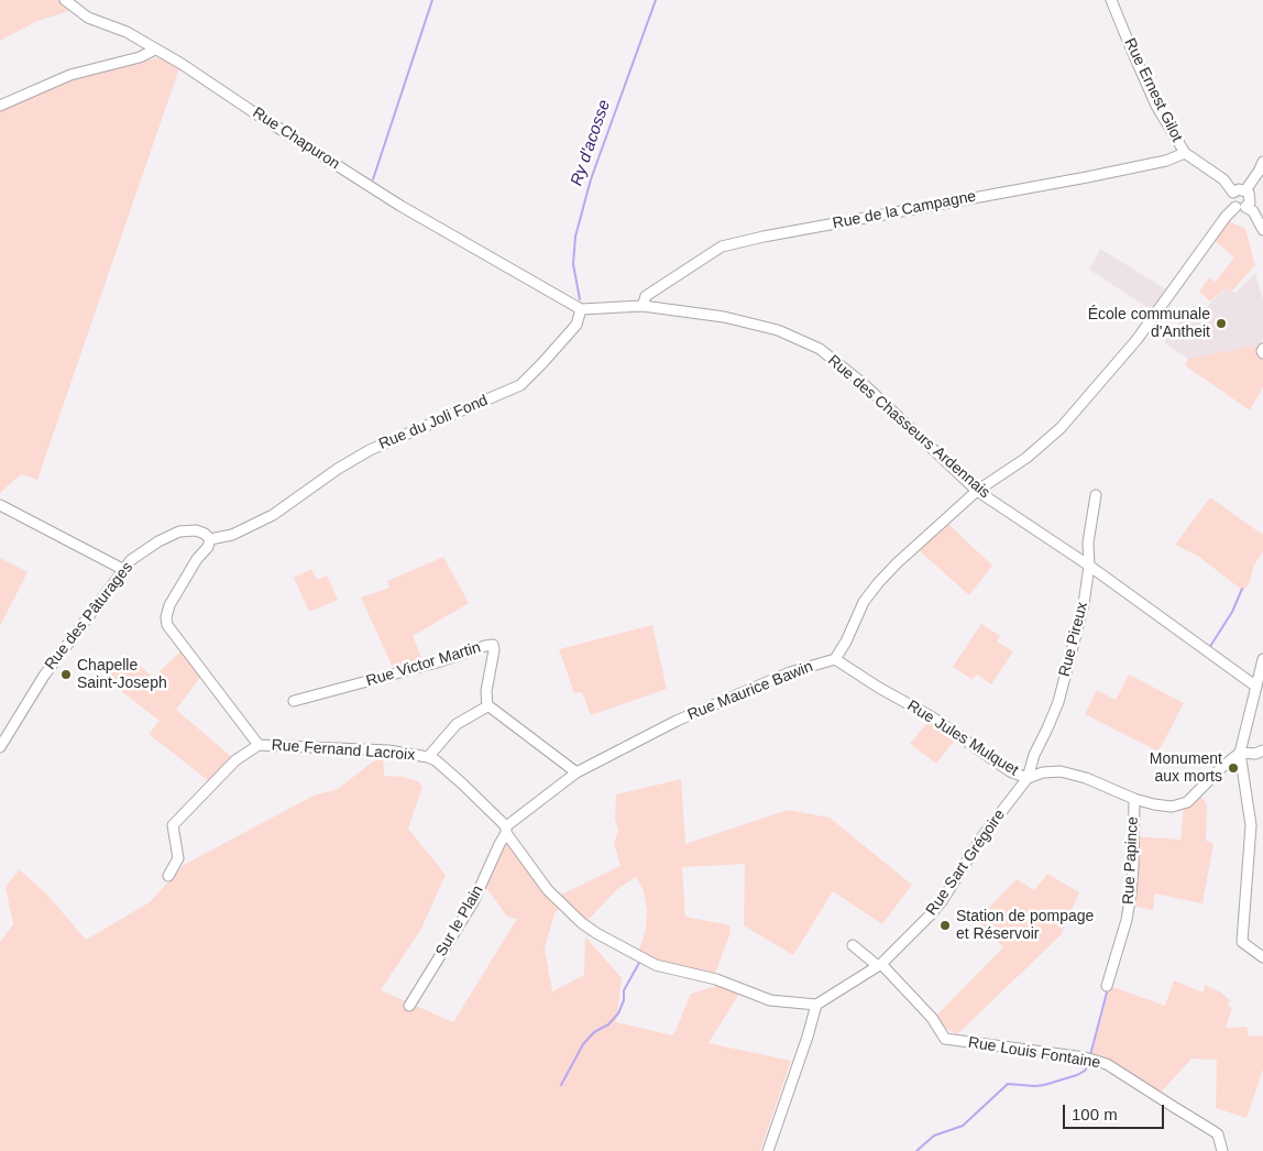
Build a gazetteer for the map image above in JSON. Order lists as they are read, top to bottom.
{
  "streets": {
    "street": [
      "Rue Ernest Gilot",
      "Rue Chapuron",
      "Rue de la Campagne",
      "Rue du Joli Fond",
      "Rue des Chasseurs Ardennais",
      "Rue des Pâturages",
      "Rue Pireux",
      "Rue Victor Martin",
      "Rue Maurice Bawin",
      "Rue Jules Mulquet",
      "Rue Fernand Lacroix",
      "Rue Papince",
      "Rue Sart Grégoire",
      "Sur le Plain",
      "Rue Louis Fontaine"
    ]
  },
  "crossings": [
    ["Rue Ernest Gilot", "Rue de la Campagne"],
    ["Rue Chapuron", "Rue du Joli Fond"],
    ["Rue de la Campagne", "Rue des Chasseurs Ardennais"],
    ["Rue du Joli Fond", "Rue des Pâturages"],
    ["Rue du Joli Fond", "Rue Fernand Lacroix"],
    ["Rue des Chasseurs Ardennais", "Rue Pireux"],
    ["Rue des Pâturages", "Rue Fernand Lacroix"],
    ["Rue Pireux", "Rue Jules Mulquet"],
    ["Rue Pireux", "Rue Sart Grégoire"],
    ["Rue Maurice Bawin", "Rue Jules Mulquet"],
    ["Rue Maurice Bawin", "Rue Fernand Lacroix"],
    ["Rue Maurice Bawin", "Sur le Plain"],
    ["Rue Jules Mulquet", "Rue Papince"],
    ["Rue Jules Mulquet", "Rue Sart Grégoire"],
    ["Rue Fernand Lacroix", "Rue Sart Grégoire"],
    ["Rue Fernand Lacroix", "Sur le Plain"],
    ["Rue Sart Grégoire", "Rue Louis Fontaine"]
  ],
  "water": ["Ry d'acosse"],
  "places": [
    "École communale d'Antheit",
    "Chapelle Saint-Joseph",
    "Monument aux morts",
    "Station de pompage et Réservoir"
  ],
  "scale_bar": "100 m"
}
